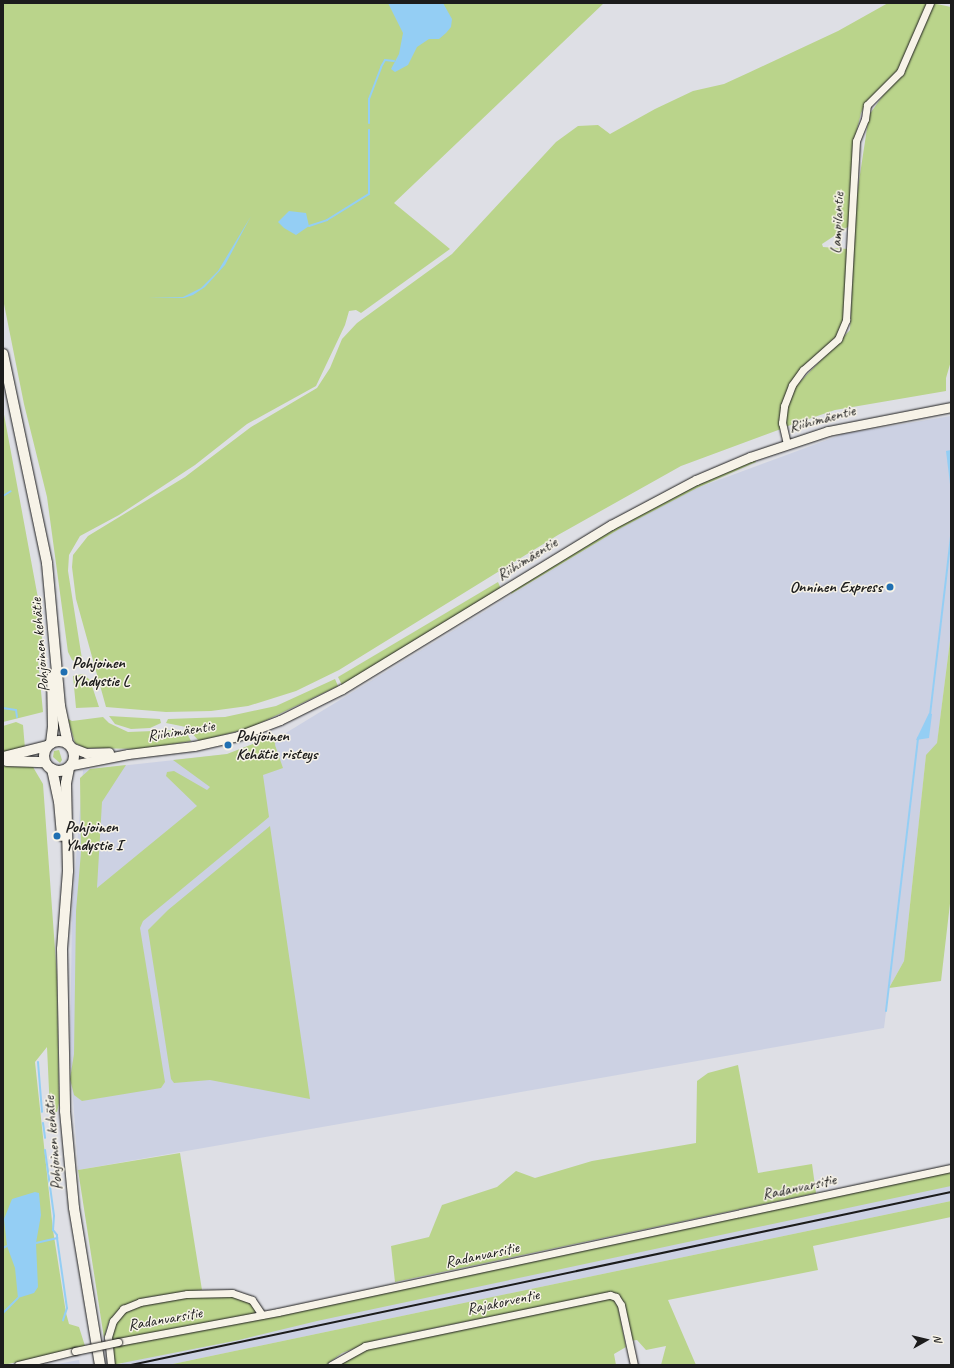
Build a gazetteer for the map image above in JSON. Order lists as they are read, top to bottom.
{
  "streets": {
    "main road": ["Pohjoinen kehätie"],
    "street": [
      "Lampilantie",
      "Riihimäentie",
      "Radanvarsitie",
      "Rajakorventie"
    ]
  },
  "crossings": [
    ["Lampilantie", "Riihimäentie"],
    ["Riihimäentie", "Pohjoinen kehätie"]
  ],
  "places": [
    "Onninen Express",
    "Pohjoinen Yhdystie L",
    "Pohjoinen Kehätie risteys",
    "Pohjoinen Yhdystie I"
  ],
  "north": "right"
}
